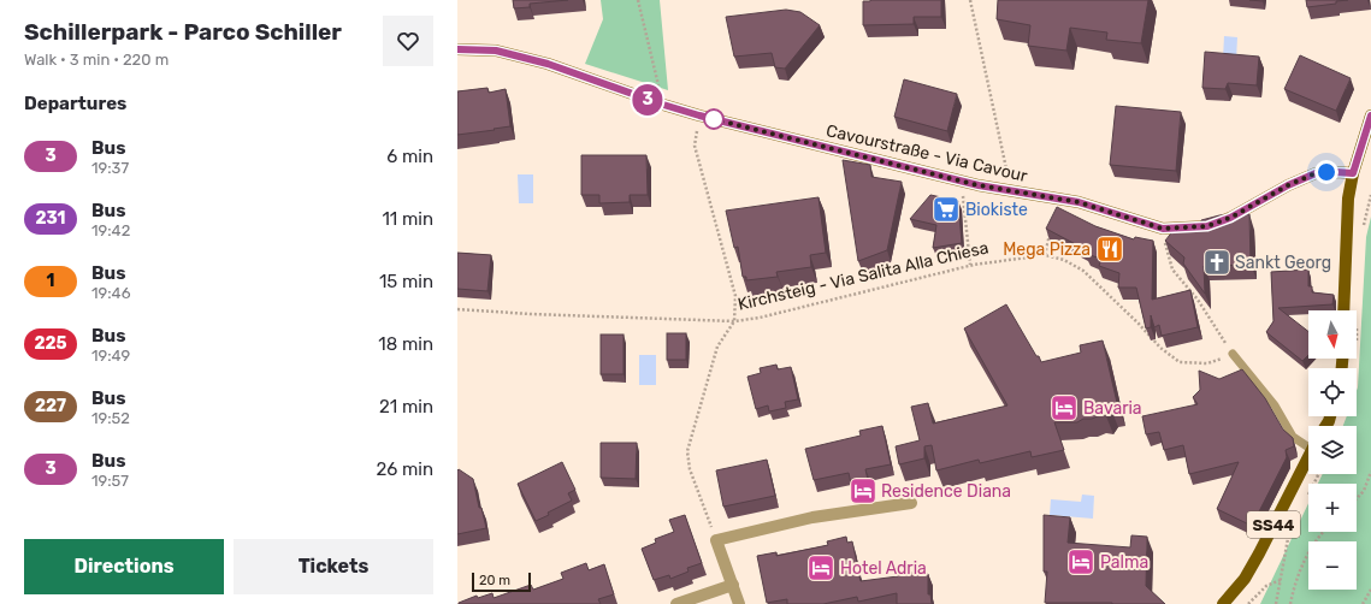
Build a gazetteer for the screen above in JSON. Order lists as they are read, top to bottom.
{
  "streets": {
    "main road": ["SS44"],
    "street": ["Cavourstraße - Via Cavour"],
    "path": ["Kirchsteig - Via Salita Alla Chiesa"]
  },
  "places": {
    "supermarket": ["Biokiste"],
    "restaurant": ["Mega Pizza"],
    "church": ["Sankt Georg"],
    "hotel": [
      "Bavaria",
      "Residence Diana",
      "Palma",
      "Hotel Adria"
    ]
  },
  "lines": ["bus line 3"],
  "scale_bar": "20 m",
  "north": "bottom",
  "page": {
    "heading": [
      ["Schillerpark - Parco Schiller", "Walk · 3 min · 220 m"],
      "Departures"
    ],
    "on_map": "3",
    "list": [
      {
        "mark": "3",
        "name": "Bus",
        "note": "19:37",
        "value": "6 min"
      },
      {
        "mark": "231",
        "name": "Bus",
        "note": "19:42",
        "value": "11 min"
      },
      {
        "mark": "1",
        "name": "Bus",
        "note": "19:46",
        "value": "15 min"
      },
      {
        "mark": "225",
        "name": "Bus",
        "note": "19:49",
        "value": "18 min"
      },
      {
        "mark": "227",
        "name": "Bus",
        "note": "19:52",
        "value": "21 min"
      },
      {
        "mark": "3",
        "name": "Bus",
        "note": "19:57",
        "value": "26 min"
      }
    ],
    "map_buttons": ["+", "−"],
    "buttons": ["Directions", "Tickets"],
    "scale": "20 m"
  }
}
